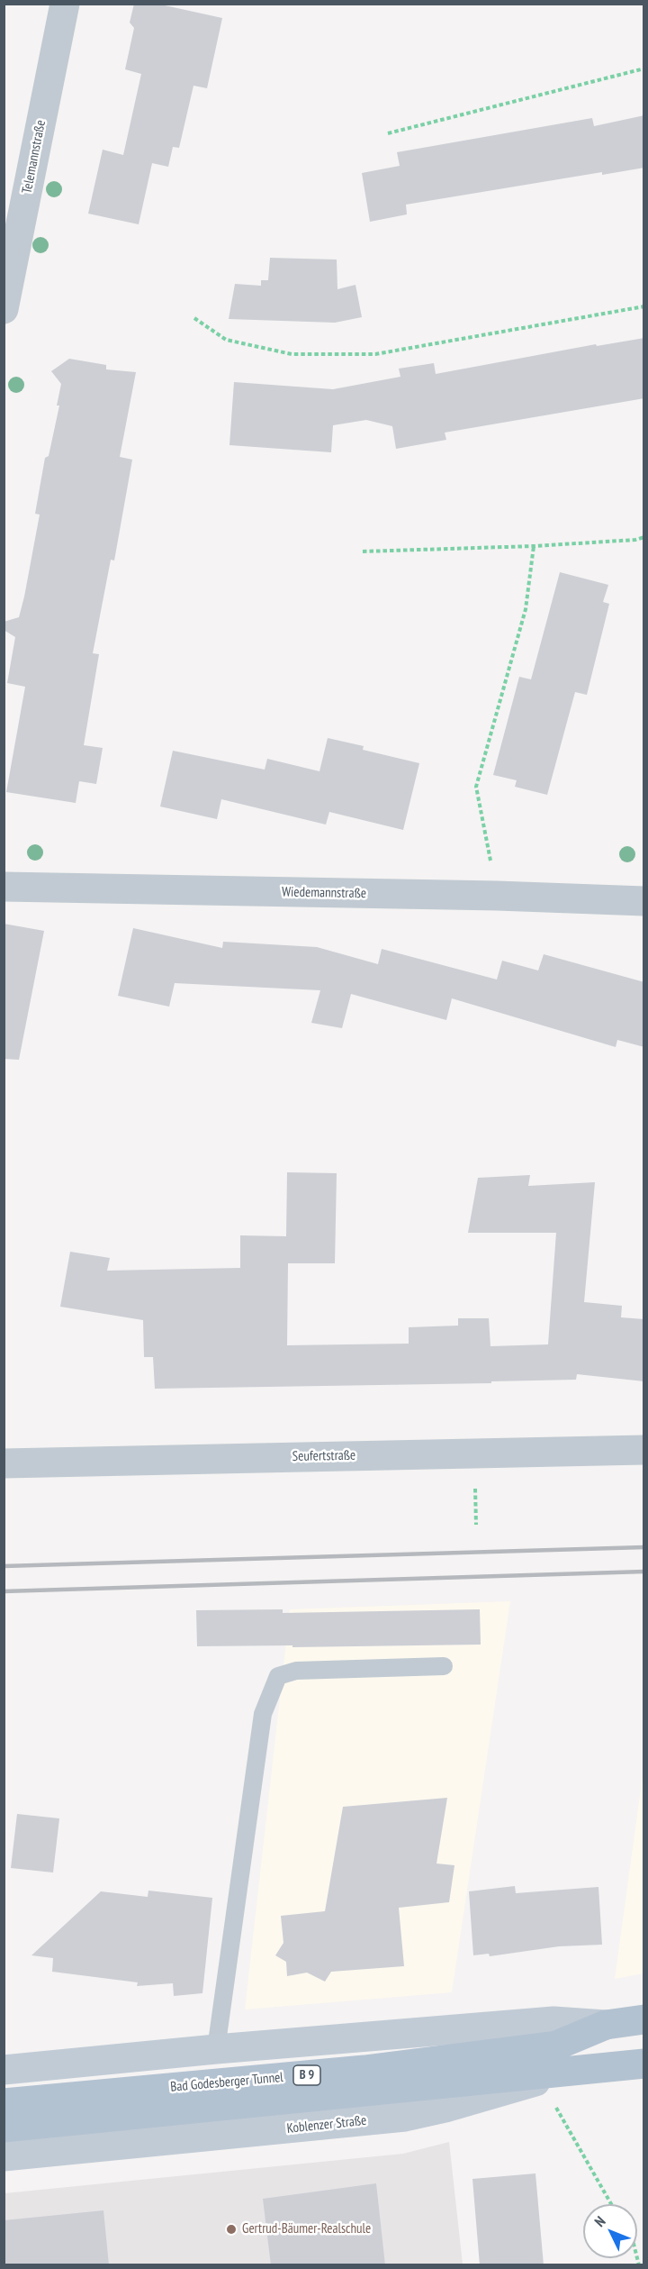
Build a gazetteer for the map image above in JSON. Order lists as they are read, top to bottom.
{
  "streets": {
    "main road": ["B 9", "Bad Godesberger Tunnel", "Koblenzer Straße"],
    "street": ["Telemannstraße", "Wiedemannstraße", "Seufertstraße"]
  },
  "crossings": [
    ["B 9", "Bad Godesberger Tunnel"],
    ["Bad Godesberger Tunnel", "Koblenzer Straße"]
  ],
  "places": ["Gertrud-Bäumer-Realschule"],
  "north": "top left"
}
